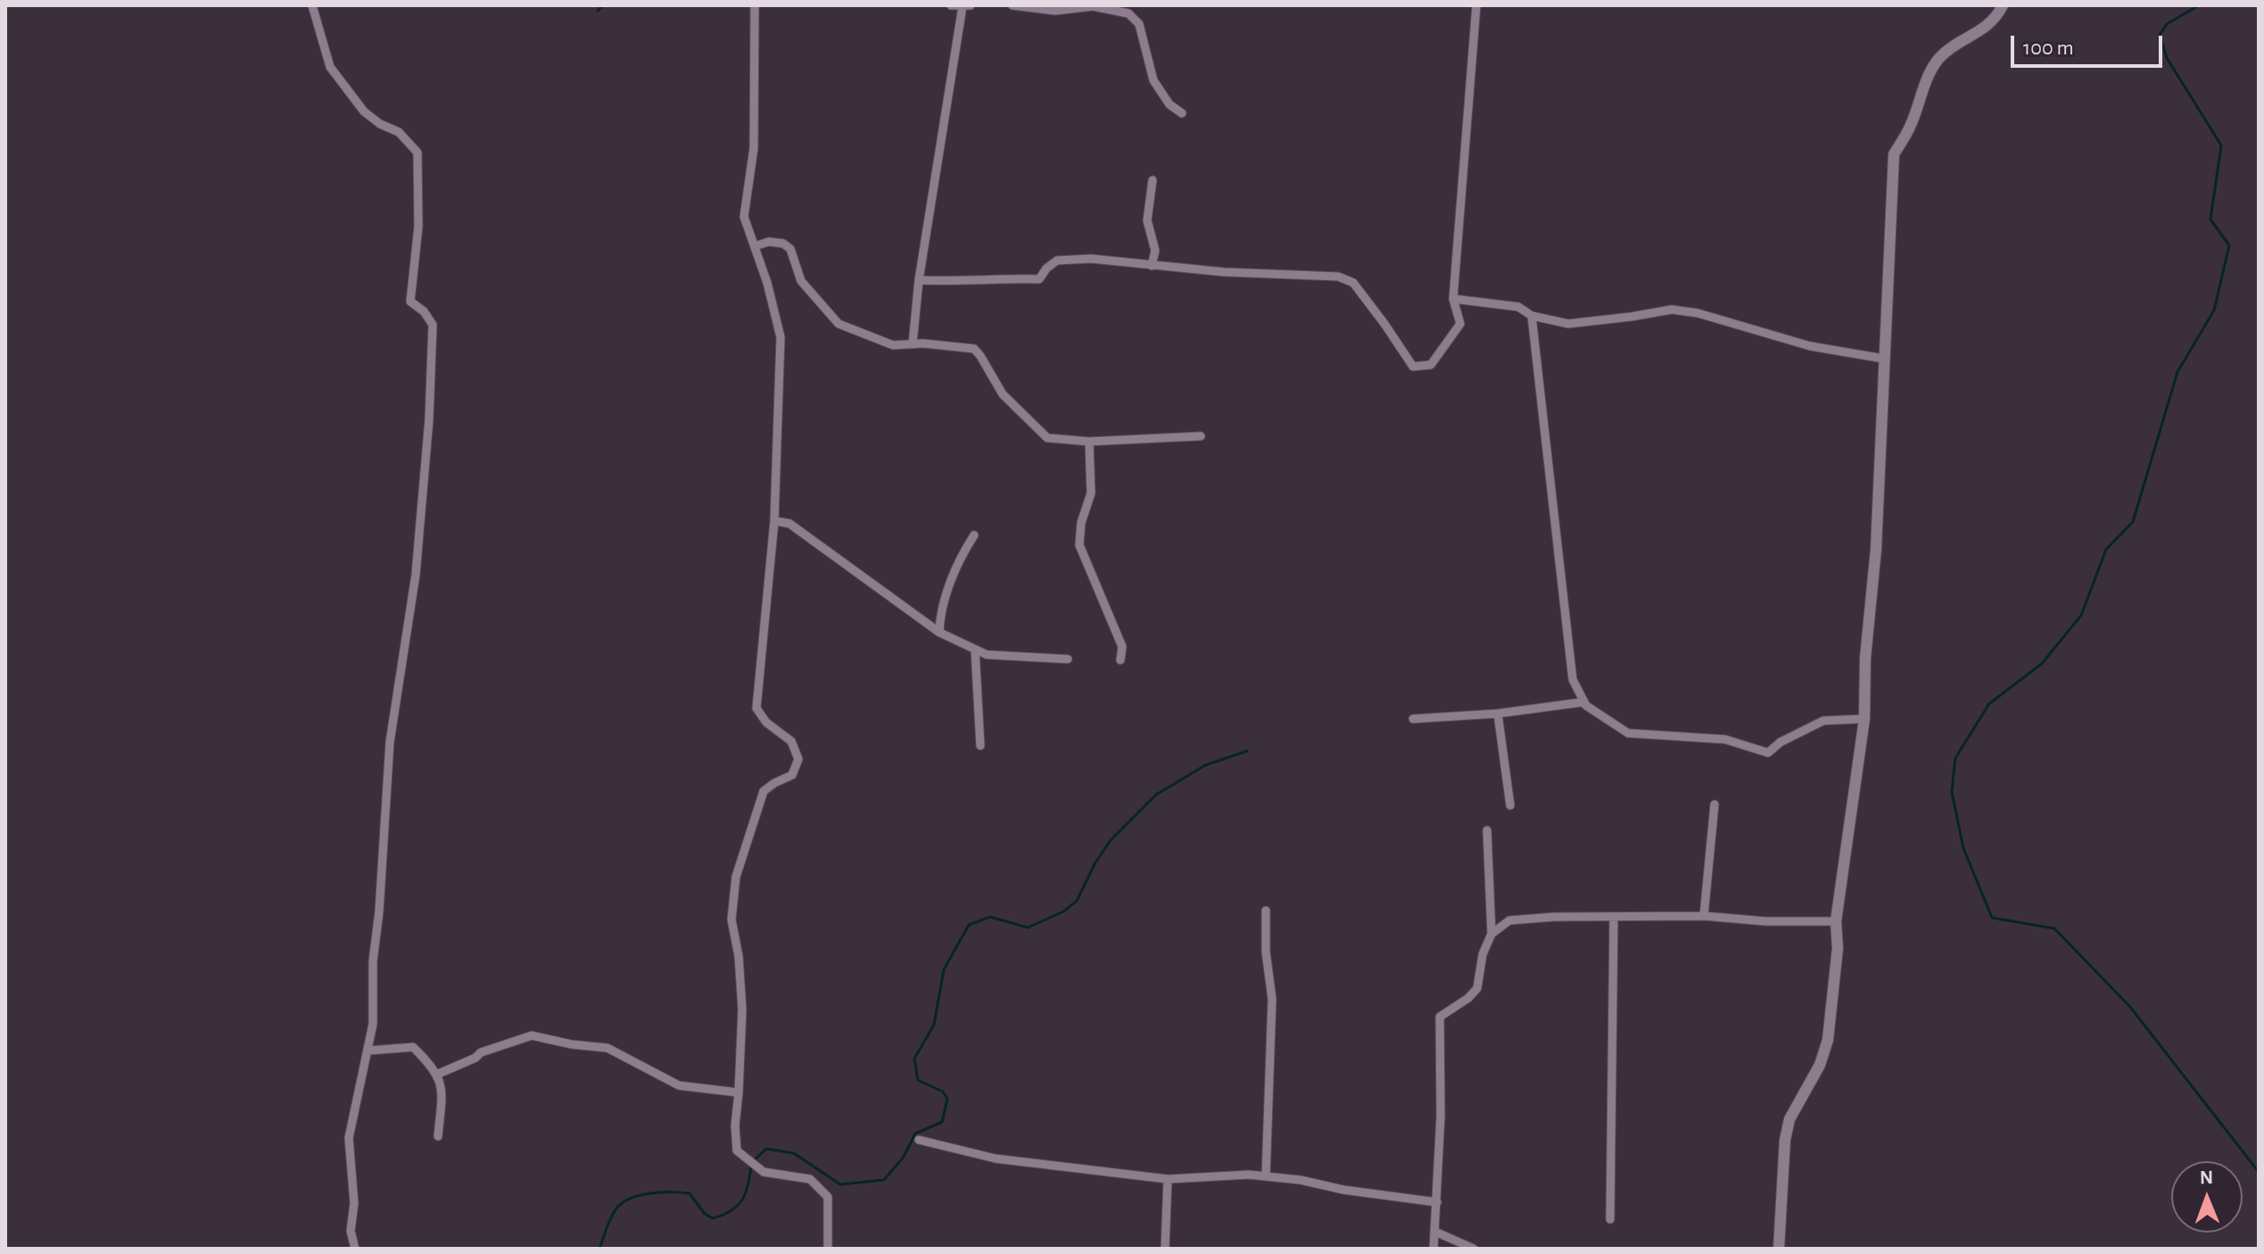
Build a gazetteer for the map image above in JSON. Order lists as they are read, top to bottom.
{
  "scale_bar": "100 m",
  "north": "top"
}
